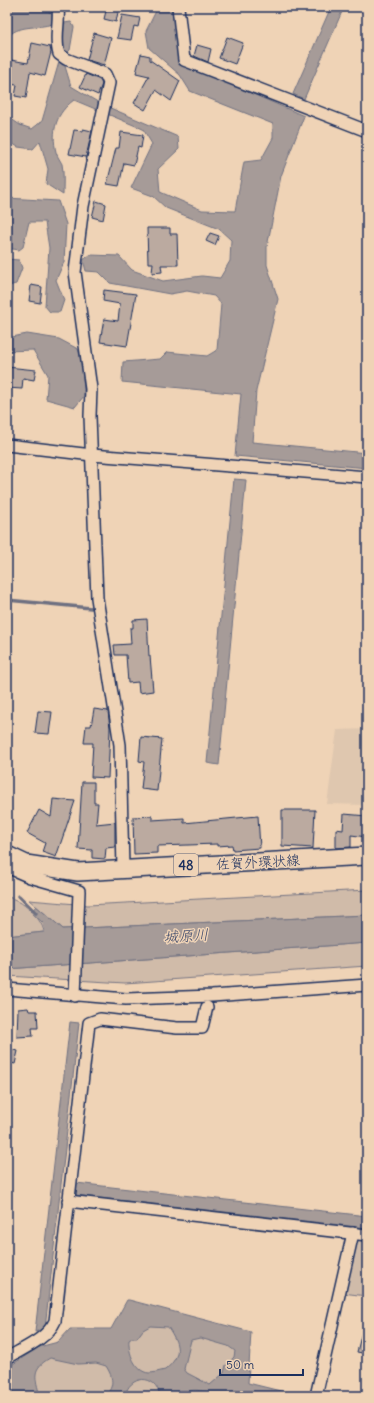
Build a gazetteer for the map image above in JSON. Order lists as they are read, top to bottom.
{
  "streets": {
    "main road": ["佐賀外環状線", "48"]
  },
  "water": ["城原川"],
  "scale_bar": "50 m"
}
